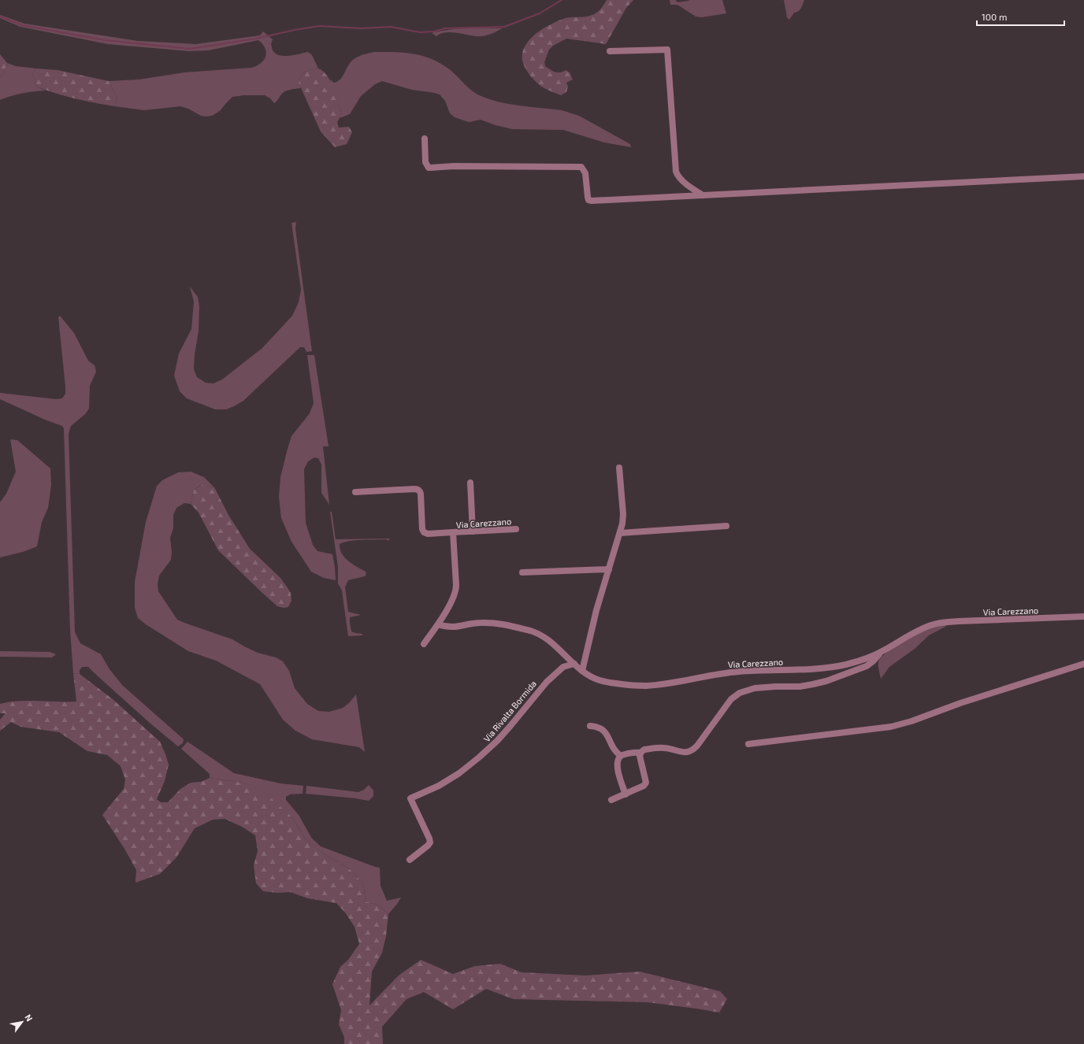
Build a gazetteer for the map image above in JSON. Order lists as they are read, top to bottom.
{
  "streets": {
    "street": ["Via Carezzano", "Via Rivalta Bormida"]
  },
  "crossings": [
    ["Via Carezzano", "Via Rivalta Bormida"]
  ],
  "scale_bar": "100 m",
  "north": "top right"
}
